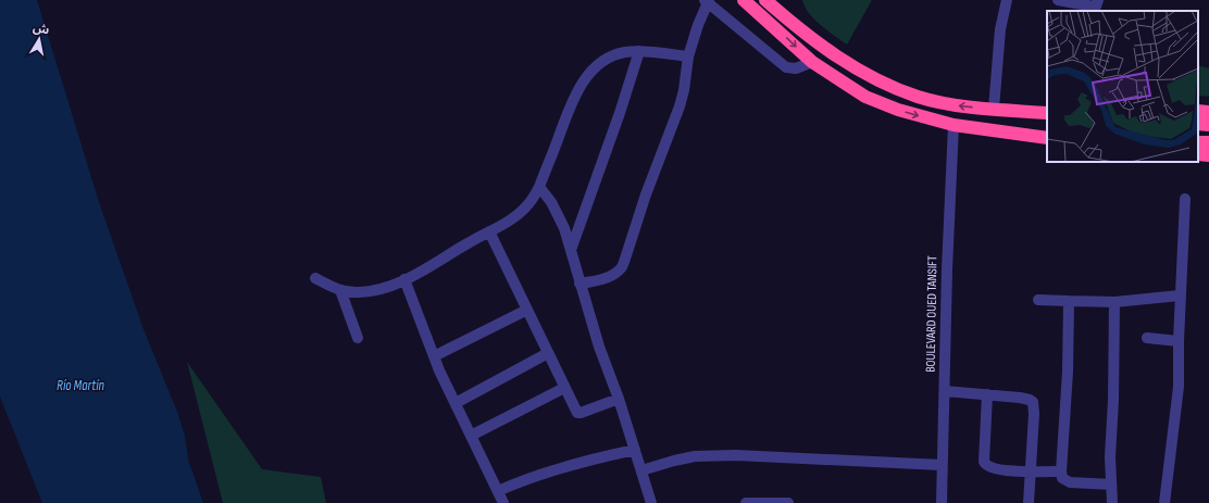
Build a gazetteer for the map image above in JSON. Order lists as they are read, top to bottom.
{
  "streets": {
    "street": ["BOULEVARD OUED TANSIFT"]
  },
  "water": ["Río Martín"],
  "north": "top"
}
